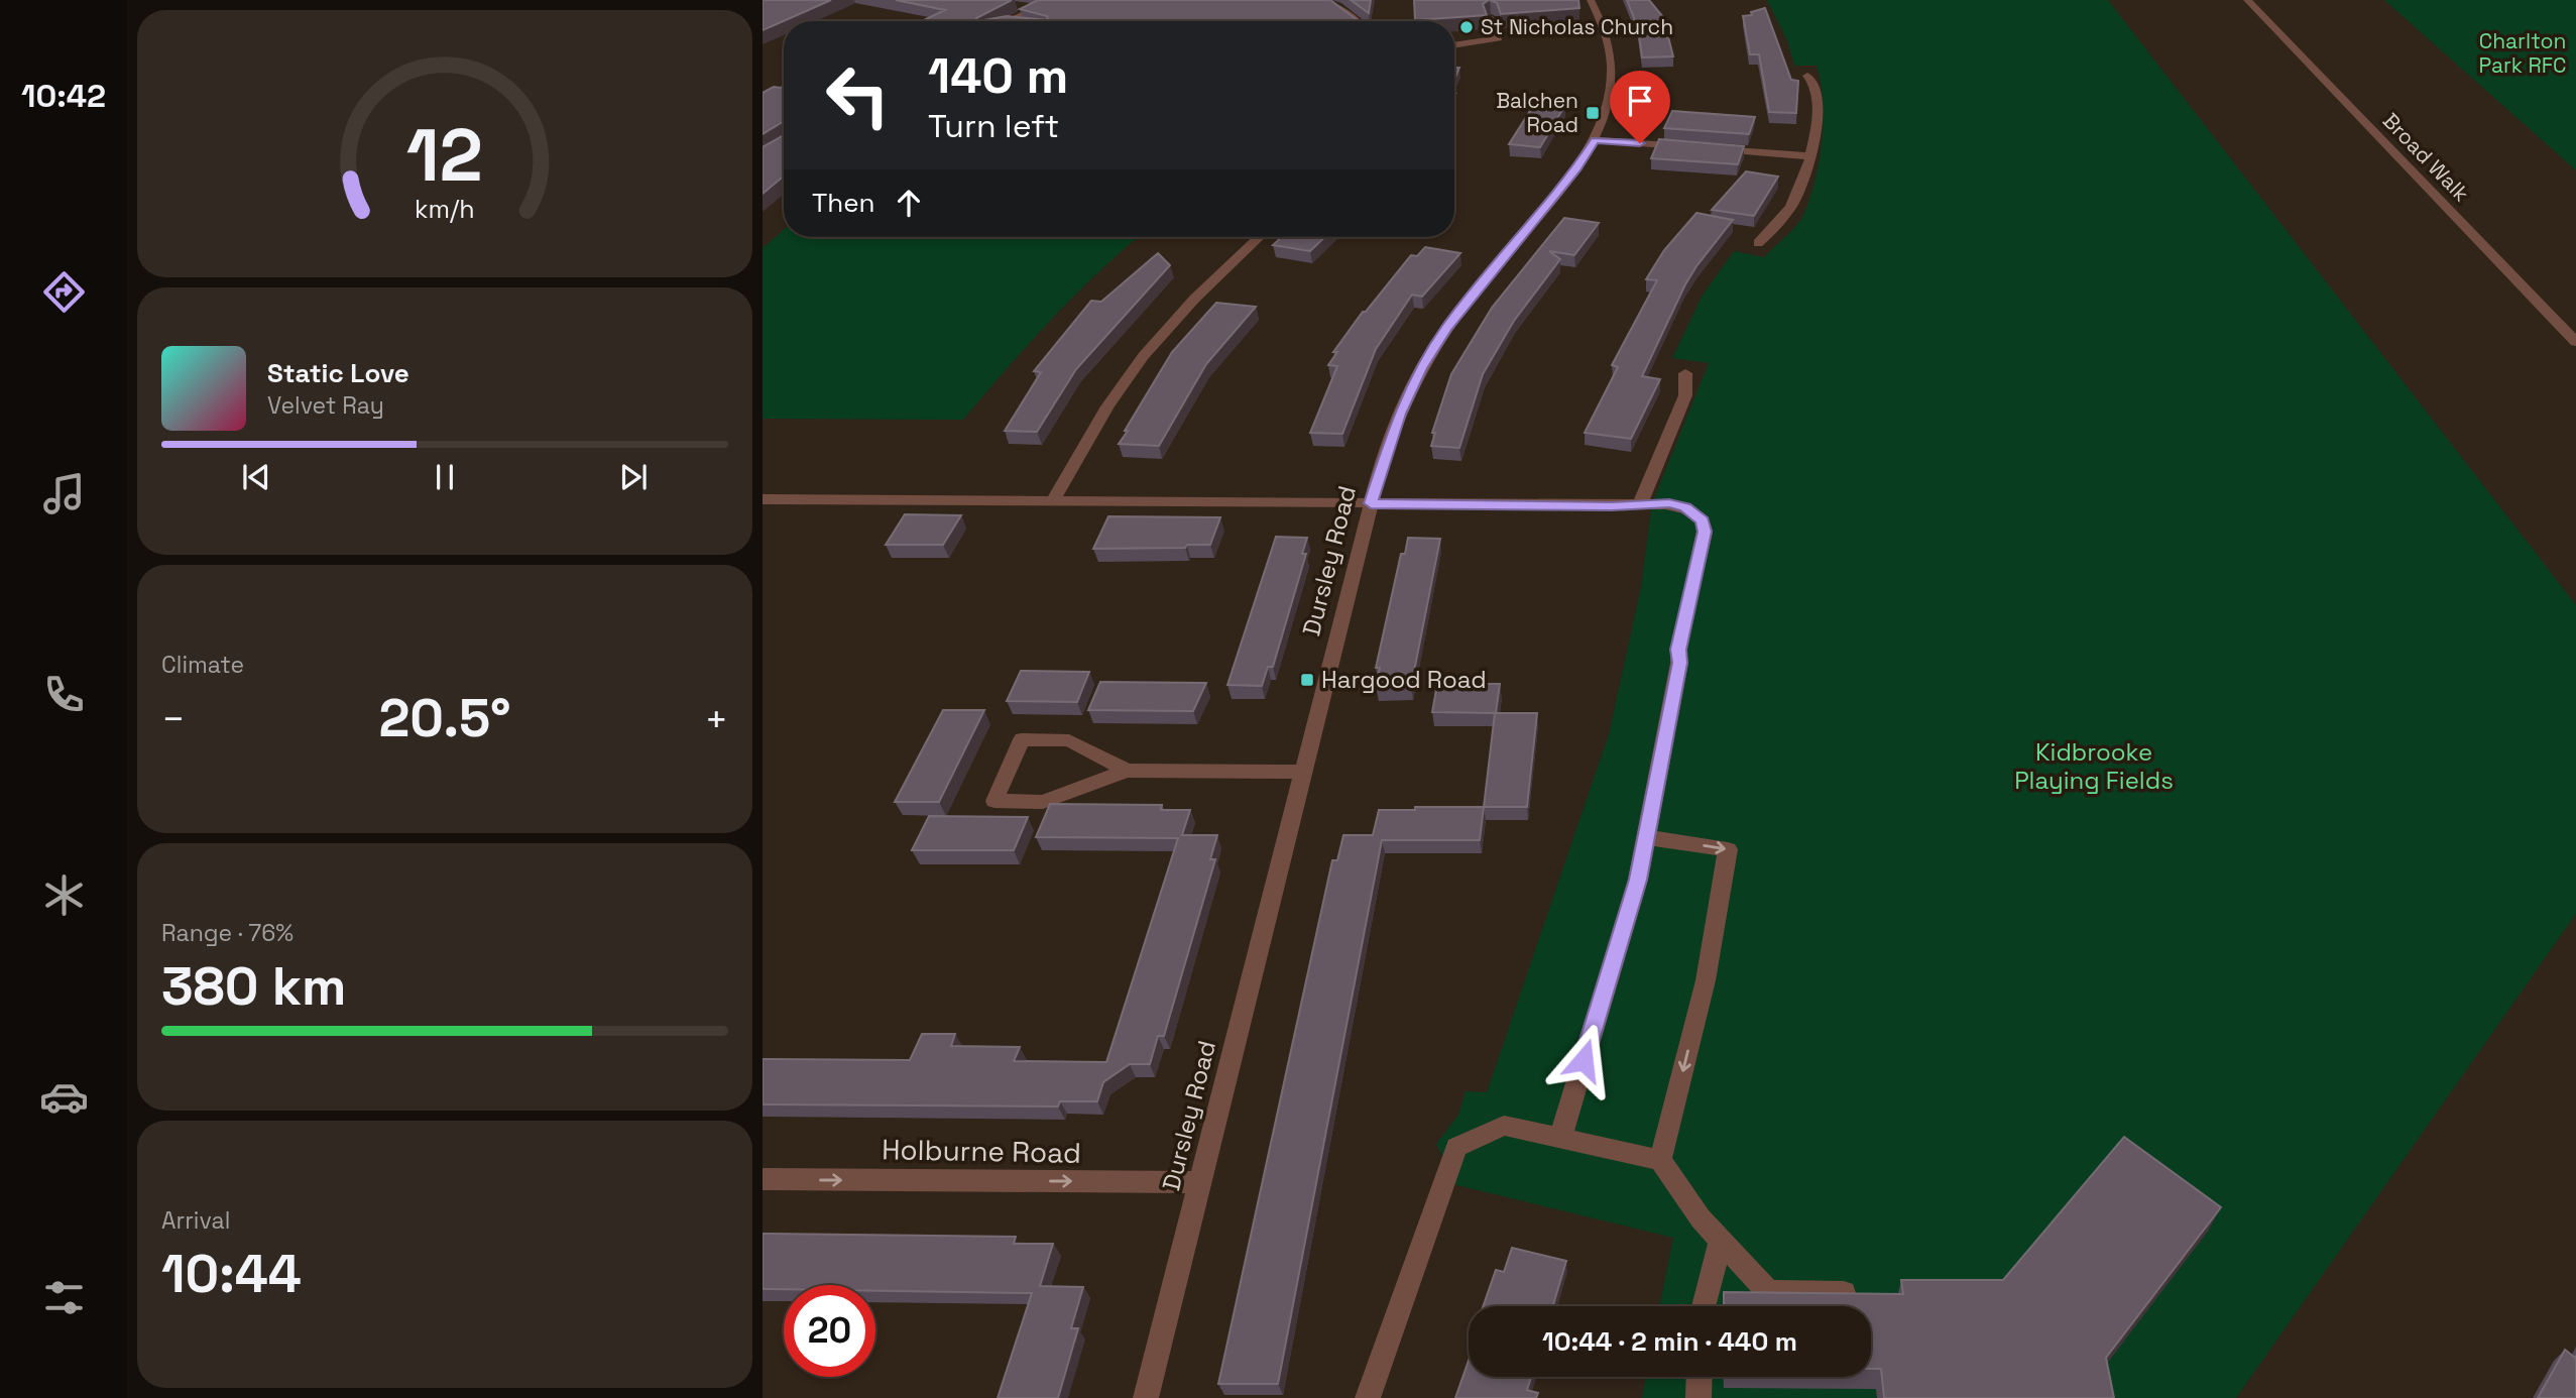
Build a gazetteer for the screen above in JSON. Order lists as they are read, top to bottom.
{
  "streets": {
    "street": ["Broad Walk", "Dursley Road", "Holburne Road"]
  },
  "crossings": [
    ["Dursley Road", "Holburne Road"]
  ],
  "one_way": ["Holburne Road"],
  "parks": ["Charlton Park RFC", "Kidbrooke Playing Fields"],
  "places": {
    "other": ["St Nicholas Church"],
    "transit": ["Balchen Road", "Hargood Road"]
  },
  "page": {
    "tabs": "10:42",
    "turn": ["140 m", "Turn left"],
    "then": "Then",
    "song": ["Static Love", "Velvet Ray"],
    "tile": [
      "Climate",
      ["Range · 76%", "380 km"],
      ["Arrival", "10:44"]
    ],
    "heat": ["−", "20.5°", "+"],
    "limit": "20",
    "trip": "10:44 · 2 min · 440 m",
    "gauge": ["12", "km/h"]
  }
}
